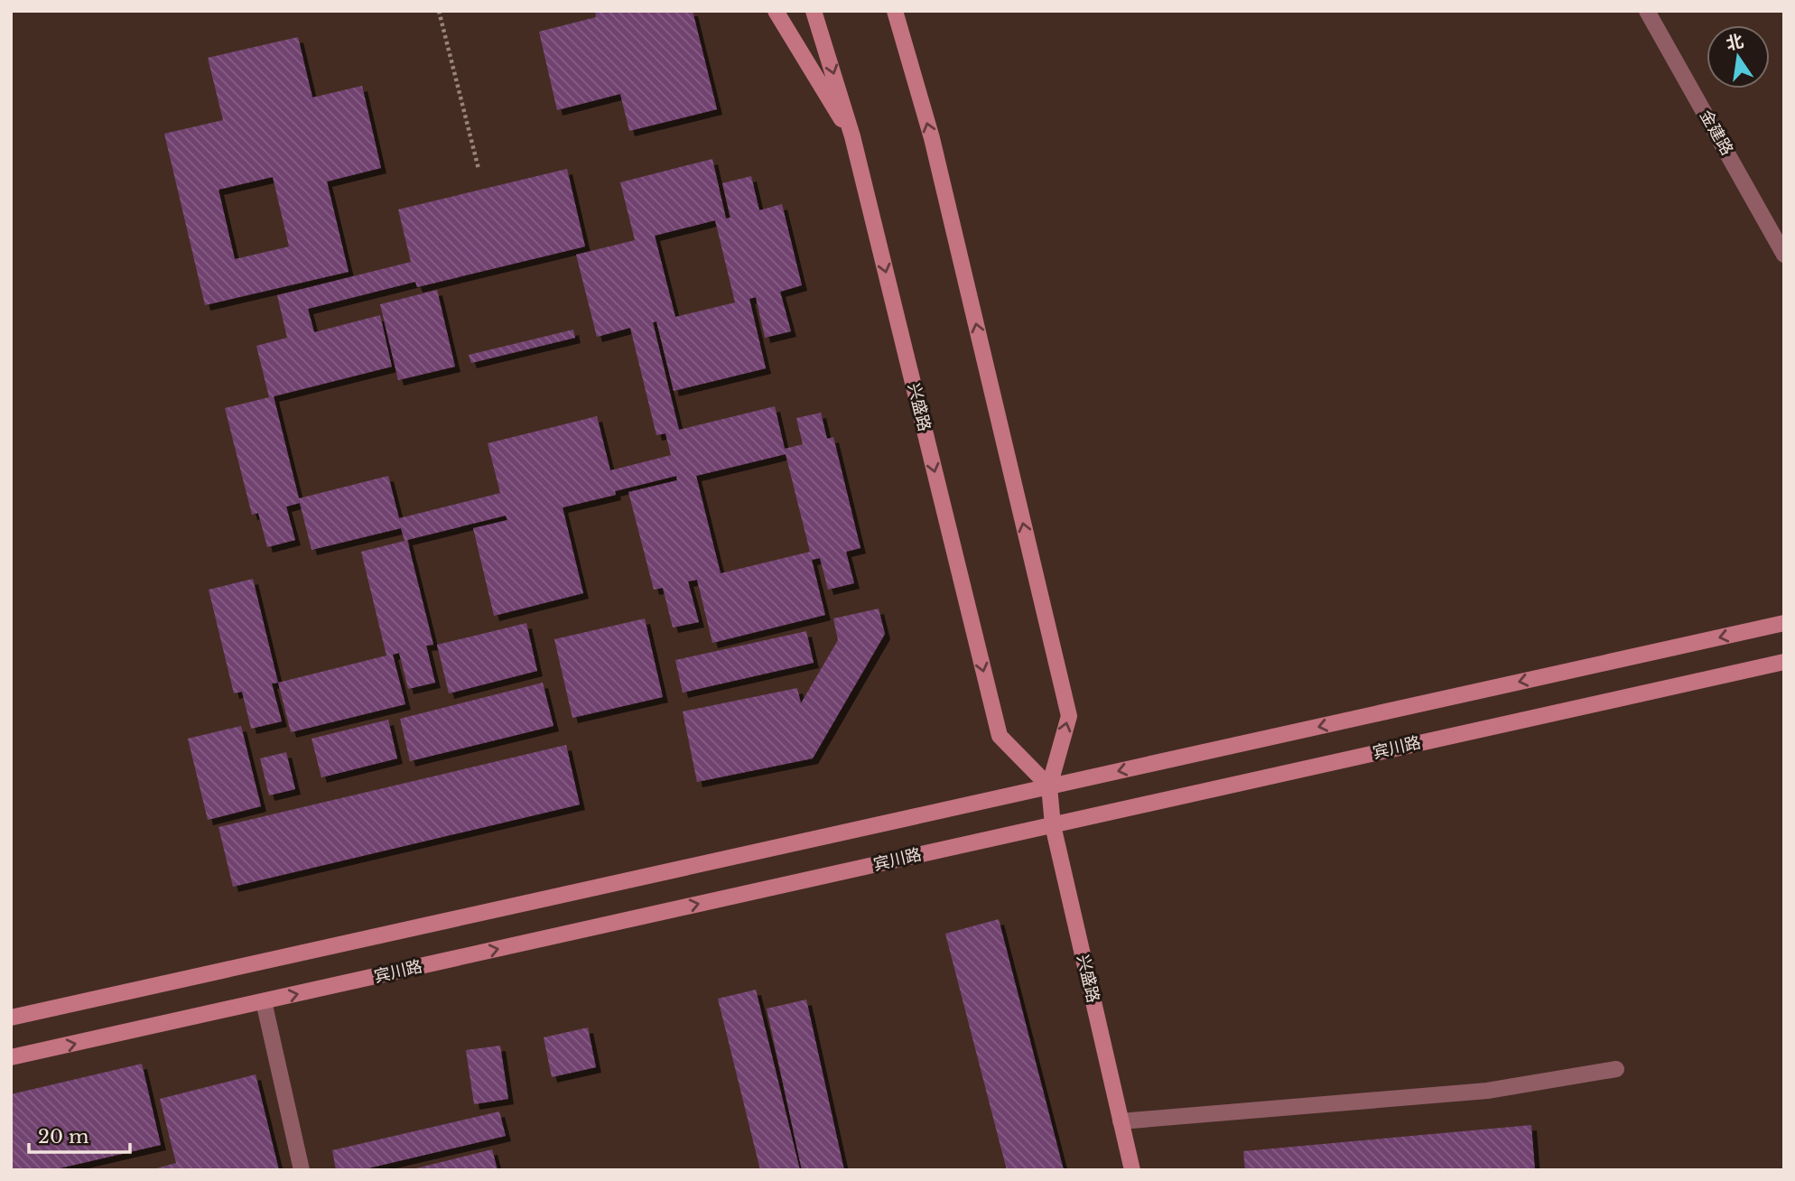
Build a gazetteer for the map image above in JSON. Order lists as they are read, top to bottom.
{
  "streets": {
    "main road": ["兴盛路", "宾川路"],
    "street": ["金建路"]
  },
  "crossings": [
    ["兴盛路", "宾川路"]
  ],
  "scale_bar": "20 m",
  "north": "top"
}
